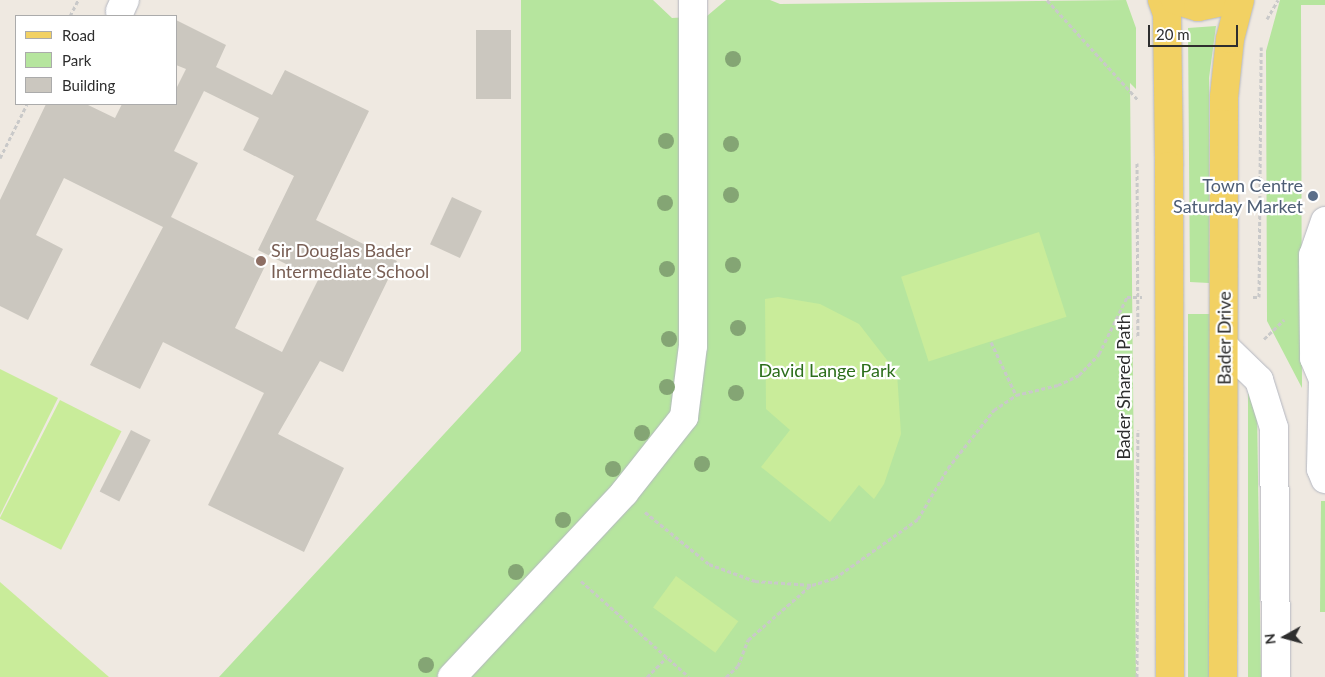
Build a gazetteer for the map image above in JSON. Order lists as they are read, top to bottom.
{
  "streets": {
    "main road": ["Bader Drive"],
    "path": ["Bader Shared Path"]
  },
  "parks": ["David Lange Park"],
  "places": ["Town Centre Saturday Market", "Sir Douglas Bader Intermediate School"],
  "legend": ["Road", "Park", "Building"],
  "scale_bar": "20 m",
  "north": "left"
}
